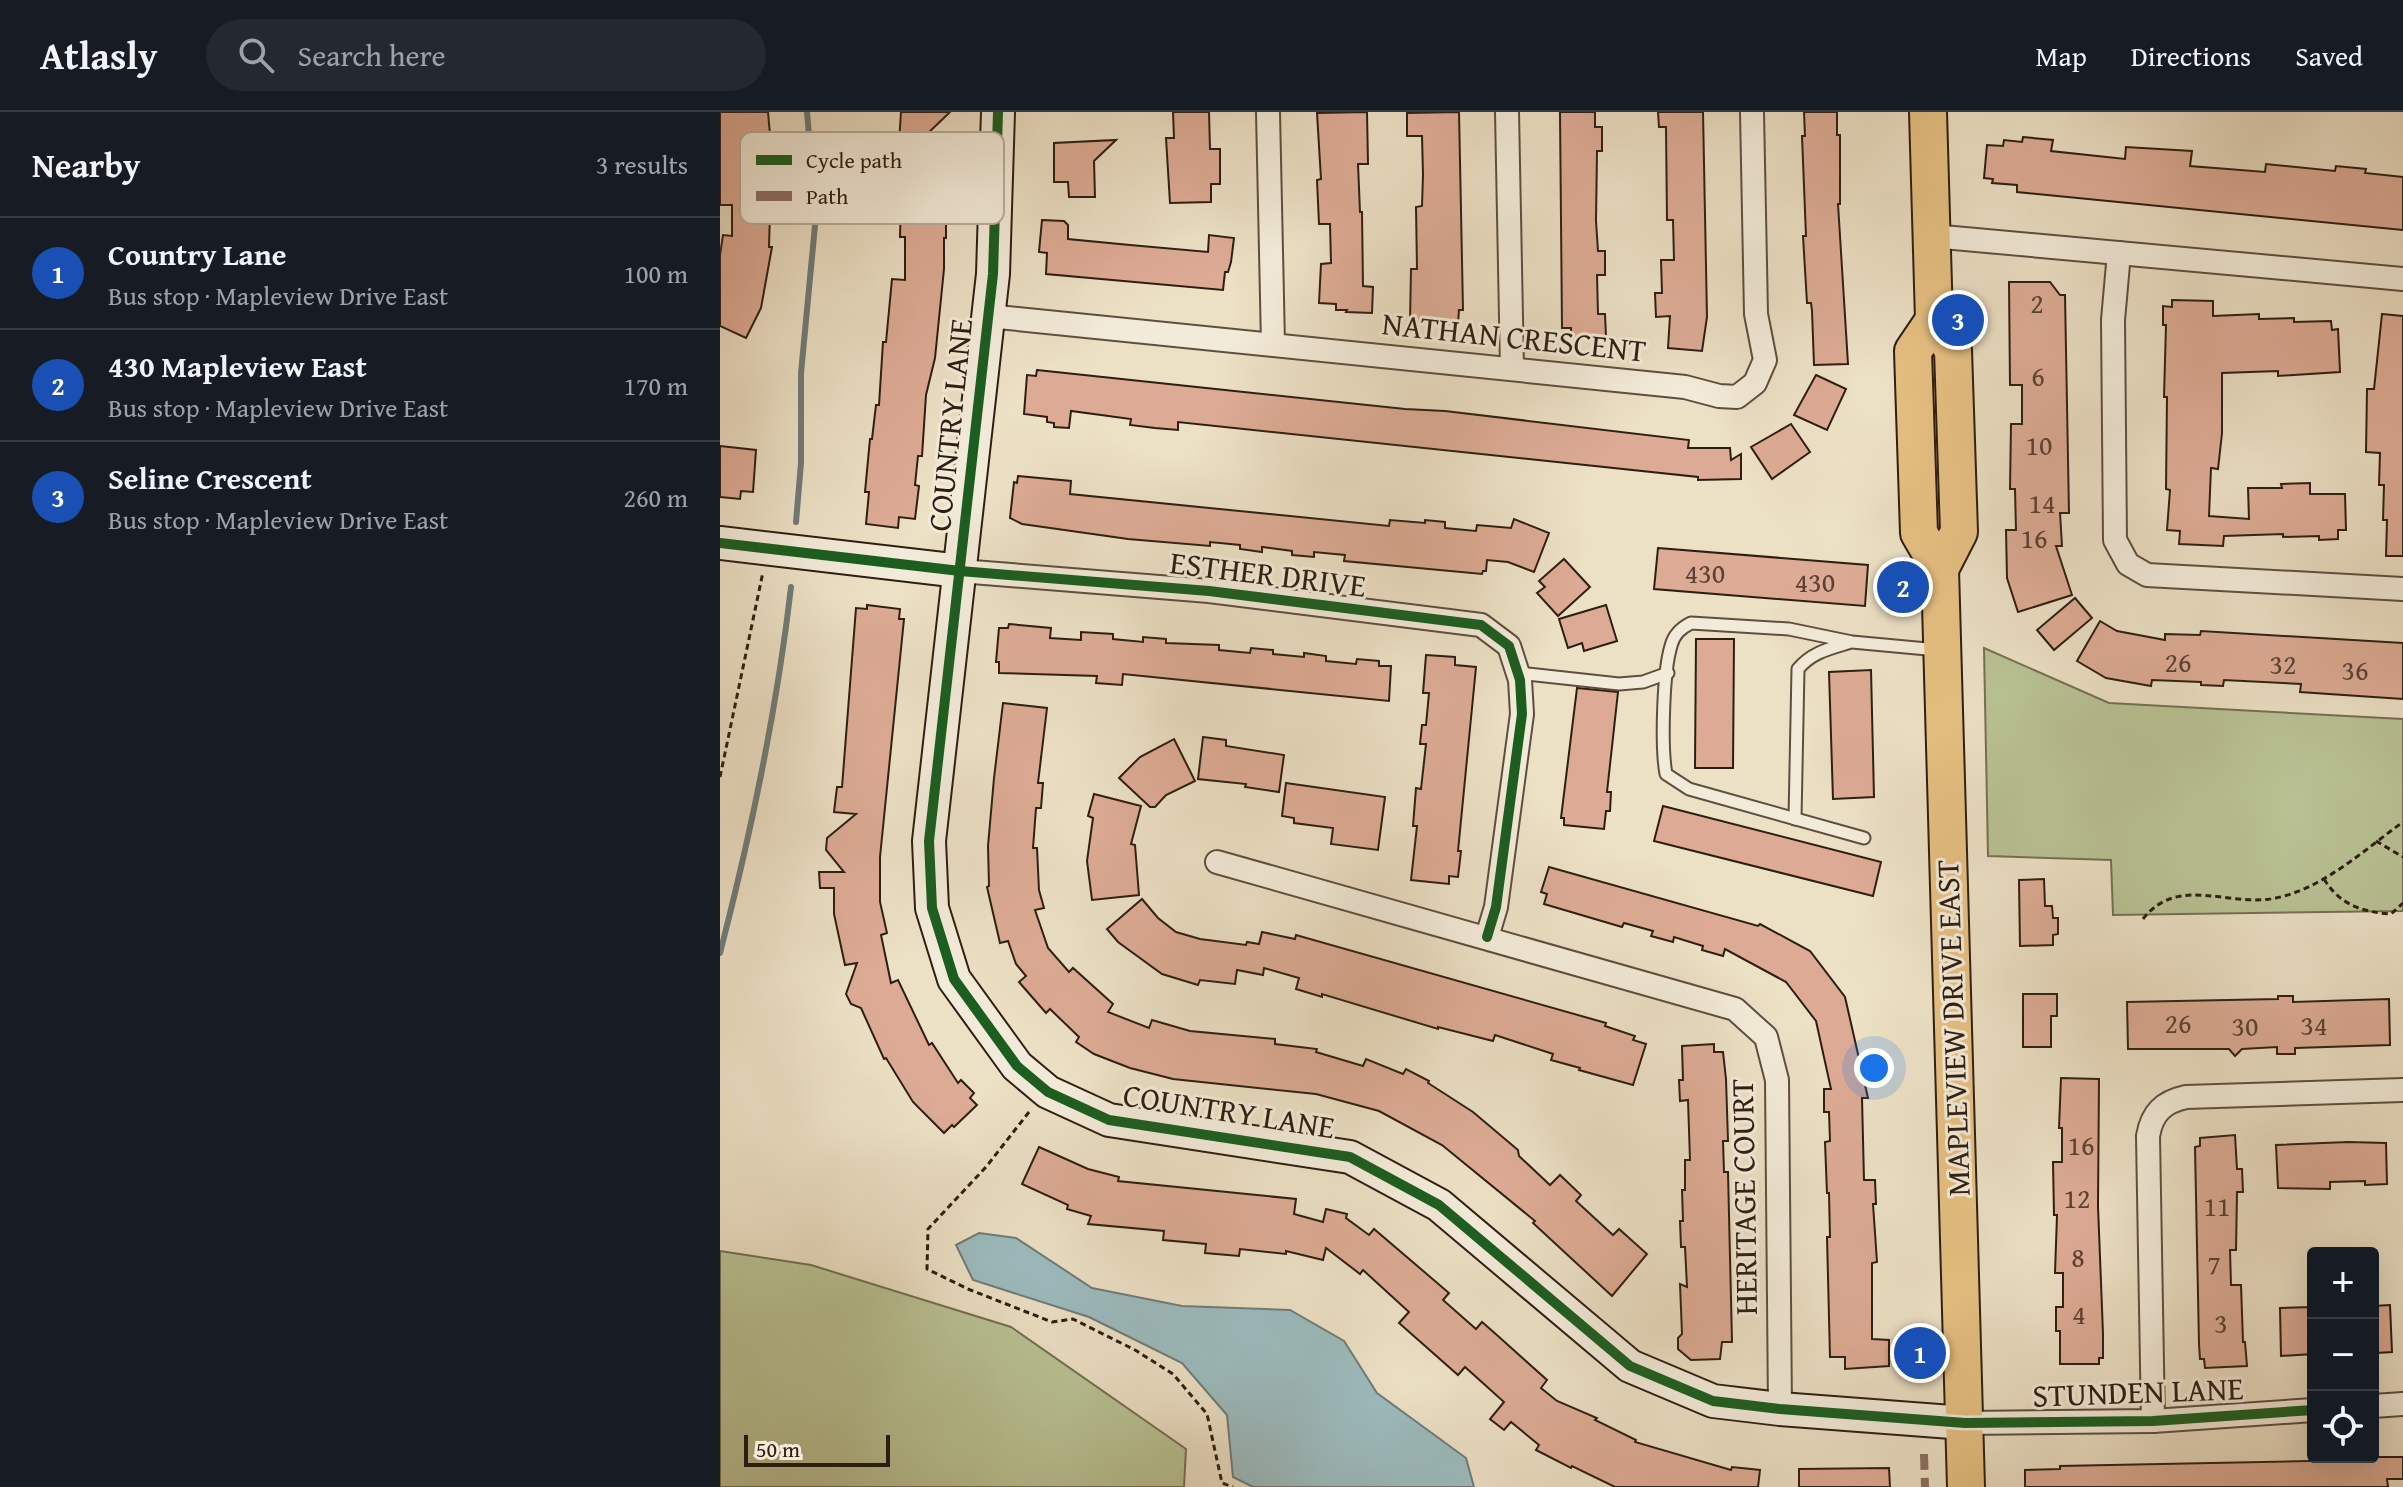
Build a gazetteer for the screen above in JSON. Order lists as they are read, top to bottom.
{
  "streets": {
    "main road": ["MAPLEVIEW DRIVE EAST"],
    "street": [
      "NATHAN CRESCENT",
      "COUNTRY LANE",
      "ESTHER DRIVE",
      "HERITAGE COURT",
      "STUNDEN LANE"
    ]
  },
  "crossings": [
    ["NATHAN CRESCENT", "COUNTRY LANE"],
    ["COUNTRY LANE", "ESTHER DRIVE"],
    ["COUNTRY LANE", "MAPLEVIEW DRIVE EAST"],
    ["COUNTRY LANE", "HERITAGE COURT"],
    ["COUNTRY LANE", "STUNDEN LANE"],
    ["ESTHER DRIVE", "HERITAGE COURT"],
    ["MAPLEVIEW DRIVE EAST", "STUNDEN LANE"]
  ],
  "house_numbers": [
    "2",
    "6",
    "10",
    "14",
    "16",
    "430",
    "430",
    "26",
    "32",
    "36",
    "26",
    "34",
    "30",
    "16",
    "12",
    "11",
    "8",
    "7",
    "4",
    "3"
  ],
  "legend": ["Cycle path", "Path"],
  "scale_bar": "50 m",
  "page": {
    "header": "Atlasly",
    "search": "Search here",
    "nav": ["Map", "Directions", "Saved"],
    "heading": ["Nearby", "3 results"],
    "list": [
      {
        "mark": "1",
        "name": "Country Lane",
        "note": "Bus stop · Mapleview Drive East",
        "value": "100 m"
      },
      {
        "mark": "2",
        "name": "430 Mapleview East",
        "note": "Bus stop · Mapleview Drive East",
        "value": "170 m"
      },
      {
        "mark": "3",
        "name": "Seline Crescent",
        "note": "Bus stop · Mapleview Drive East",
        "value": "260 m"
      }
    ],
    "pins": ["3", "2", "1"],
    "map_buttons": ["+", "−"],
    "scale": "50 m"
  }
}
